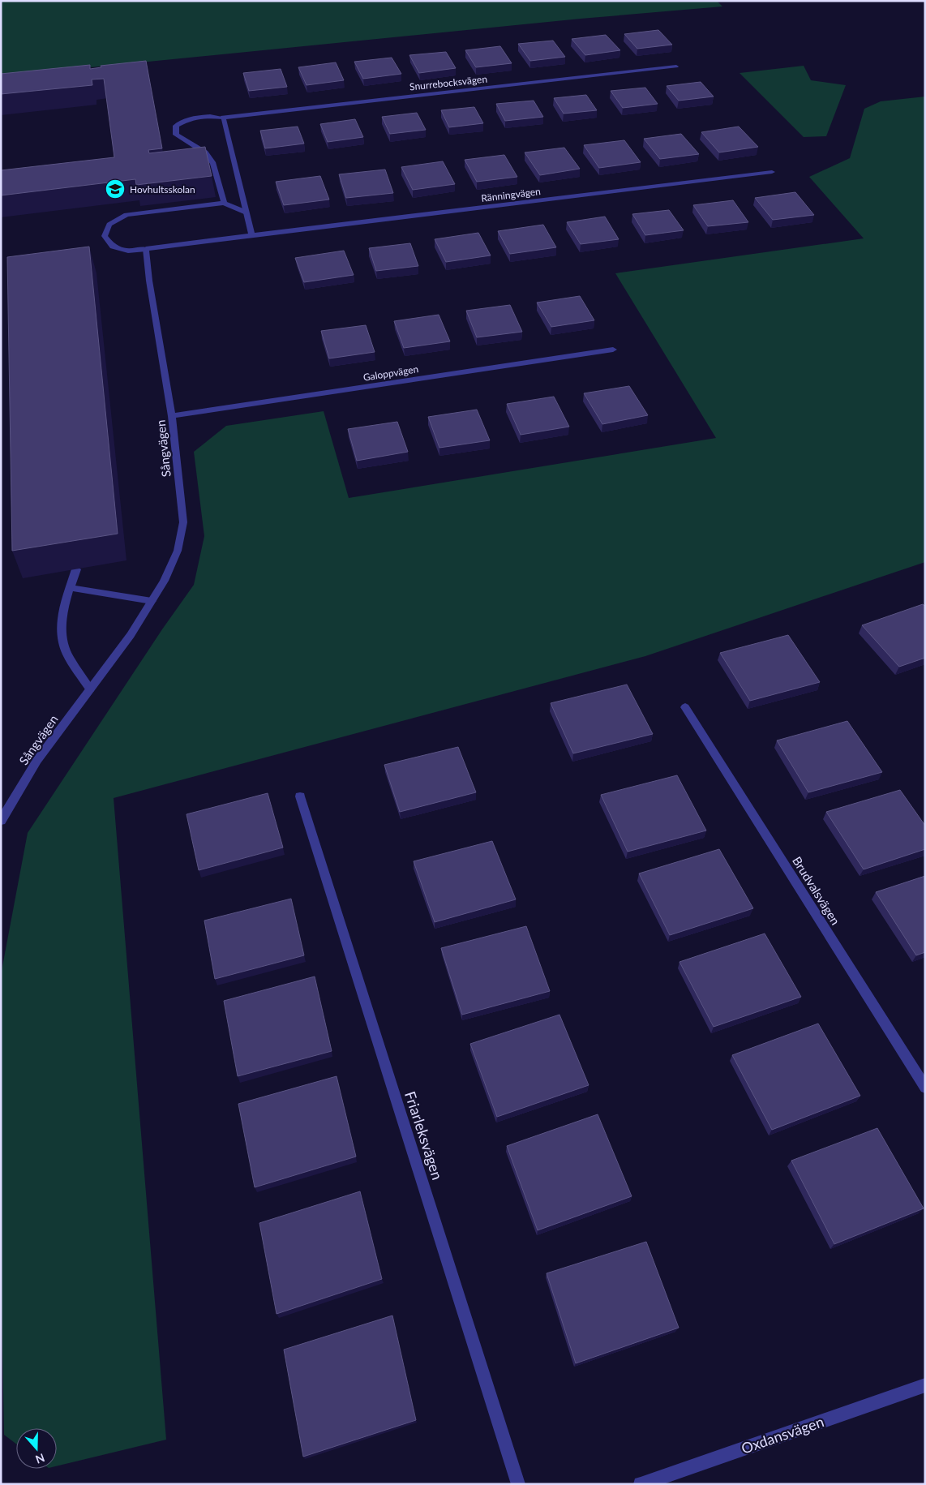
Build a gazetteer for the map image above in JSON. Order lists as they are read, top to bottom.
{
  "streets": {
    "street": [
      "Snurrebocksvägen",
      "Ränningvägen",
      "Galoppvägen",
      "Sångvägen",
      "Brudvalsvägen",
      "Friarleksvägen",
      "Oxdansvägen"
    ]
  },
  "crossings": [
    ["Galoppvägen", "Sångvägen"]
  ],
  "places": {
    "school or university": ["Hovhultsskolan"]
  },
  "north": "bottom"
}
